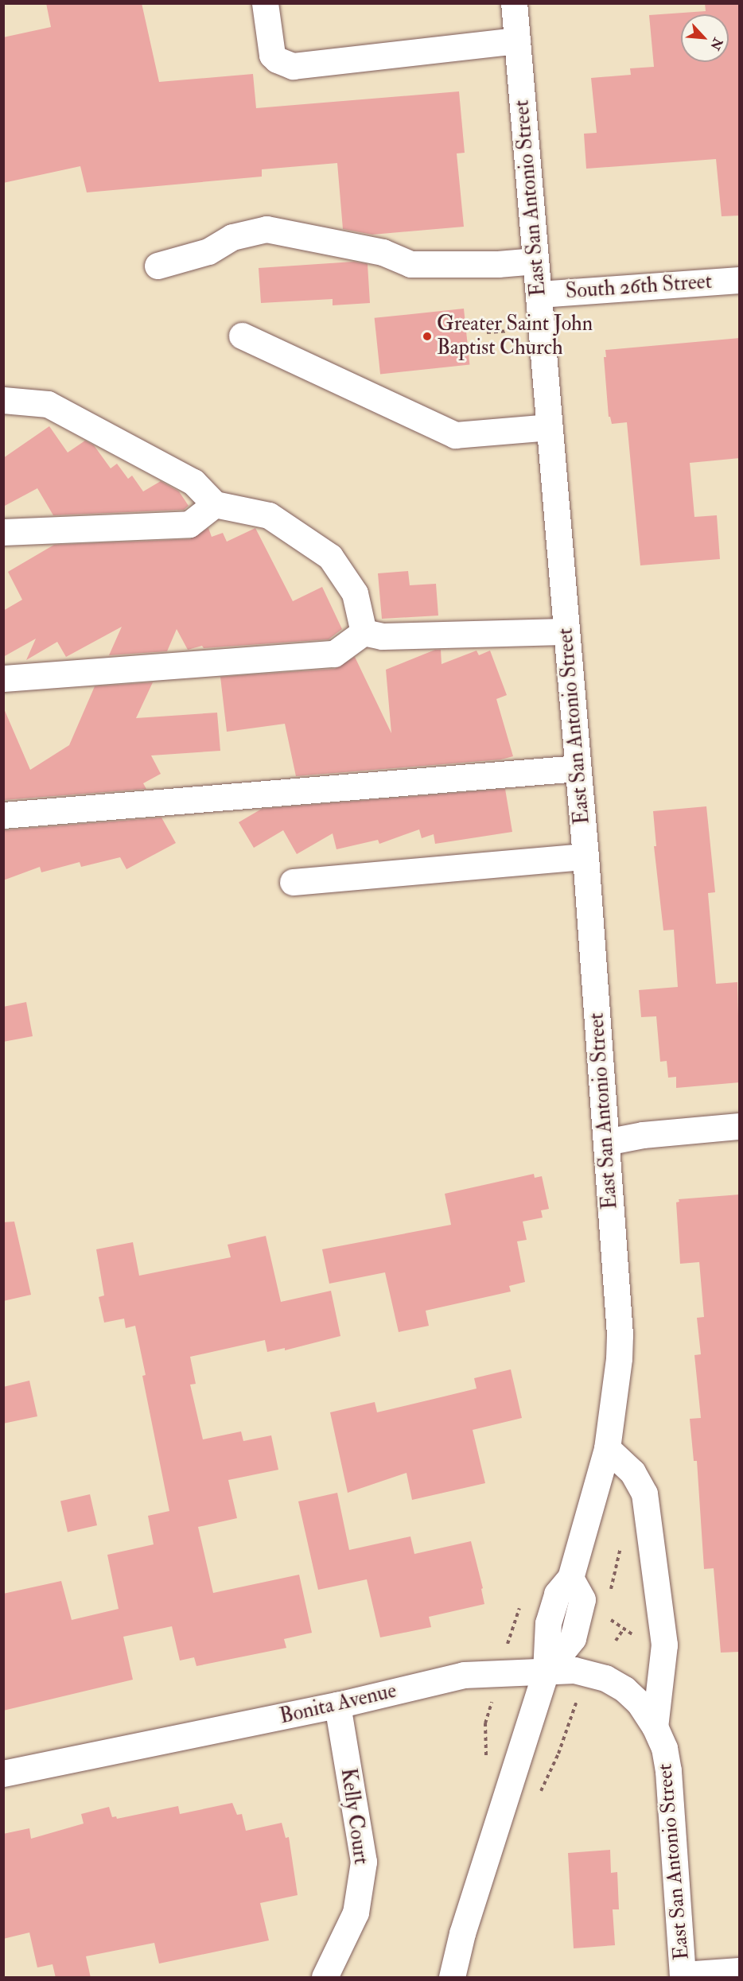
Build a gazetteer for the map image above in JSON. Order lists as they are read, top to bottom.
{
  "streets": {
    "street": [
      "East San Antonio Street",
      "South 26th Street",
      "Bonita Avenue",
      "Kelly Court"
    ]
  },
  "crossings": [
    ["East San Antonio Street", "South 26th Street"],
    ["East San Antonio Street", "Bonita Avenue"],
    ["Bonita Avenue", "Kelly Court"]
  ],
  "places": ["Greater Saint John Baptist Church"],
  "north": "bottom right"
}
